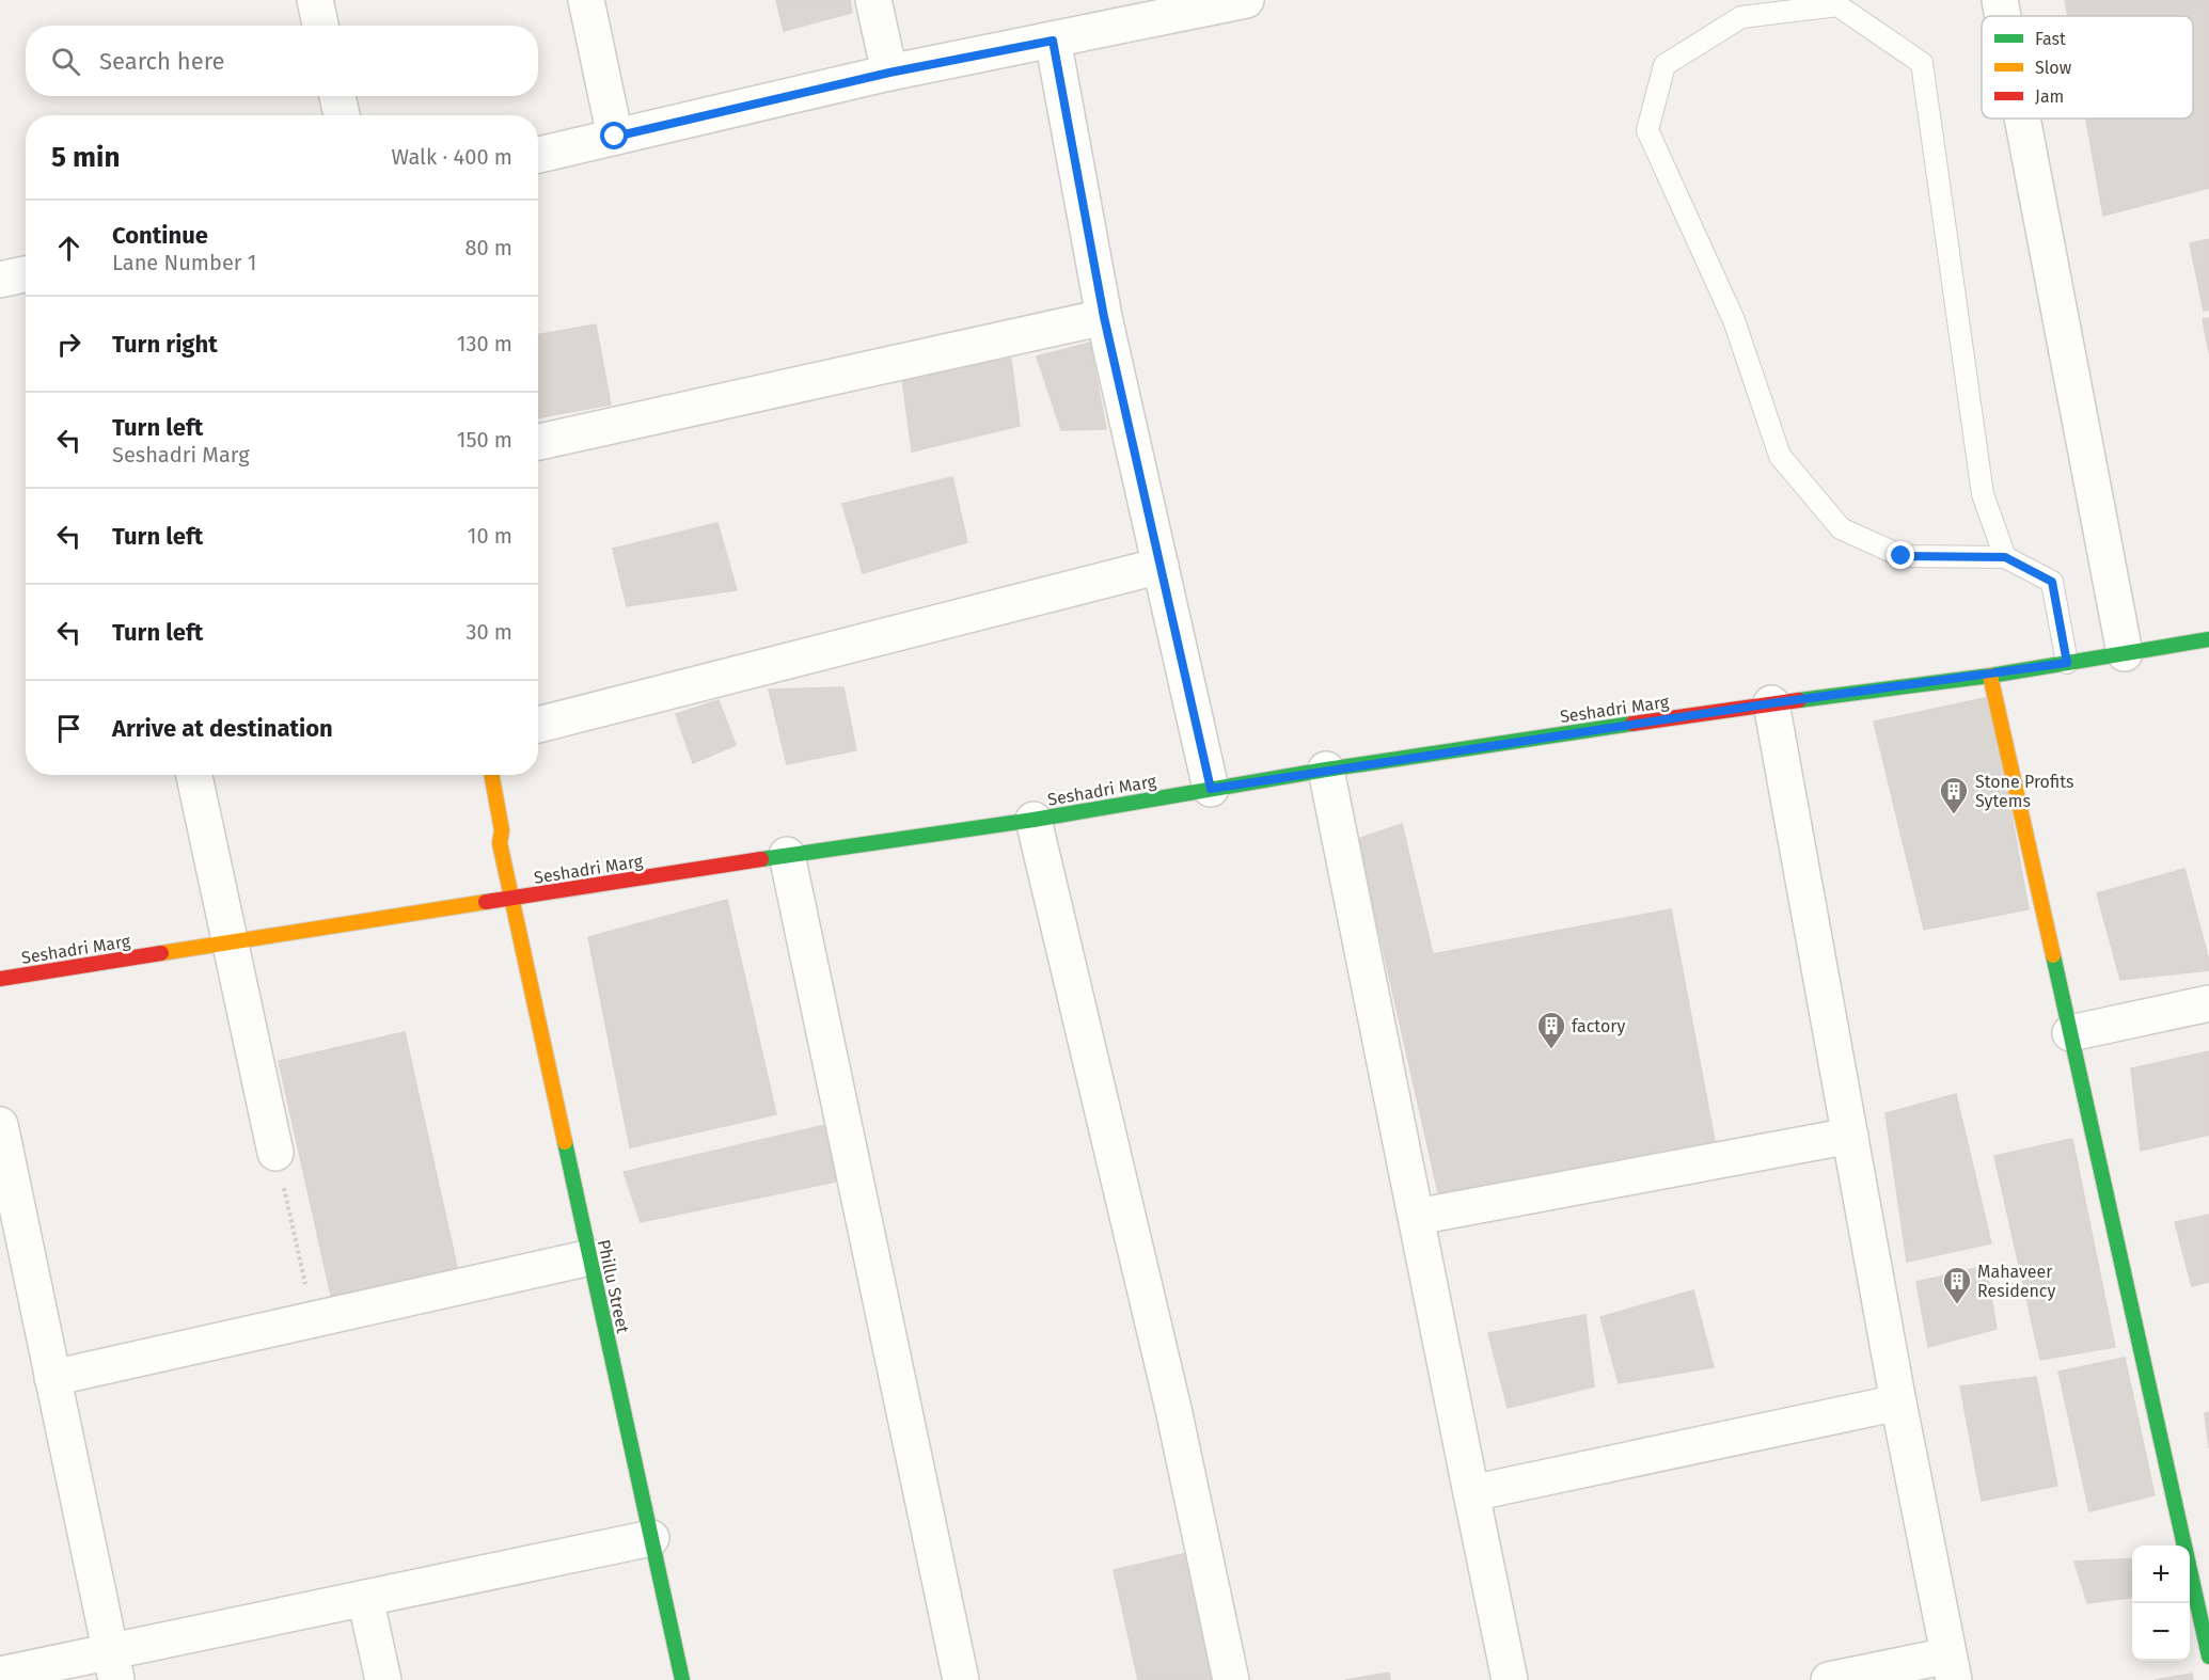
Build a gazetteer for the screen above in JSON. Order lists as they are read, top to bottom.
{
  "streets": {
    "street": ["Seshadri Marg", "Phillu Street"]
  },
  "crossings": [
    ["Seshadri Marg", "Phillu Street"]
  ],
  "places": {
    "building": ["Stone Profits Sytems", "factory", "Mahaveer Residency"]
  },
  "legend": ["Fast", "Slow", "Jam"],
  "page": {
    "search": "Search here",
    "heading": ["5 min", "Walk · 400 m"],
    "list": [
      ["Continue", "Lane Number 1", "80 m"],
      ["Turn right", "130 m"],
      ["Turn left", "Seshadri Marg", "150 m"],
      ["Turn left", "10 m"],
      ["Turn left", "30 m"],
      "Arrive at destination"
    ],
    "map_buttons": ["+", "−"]
  }
}
